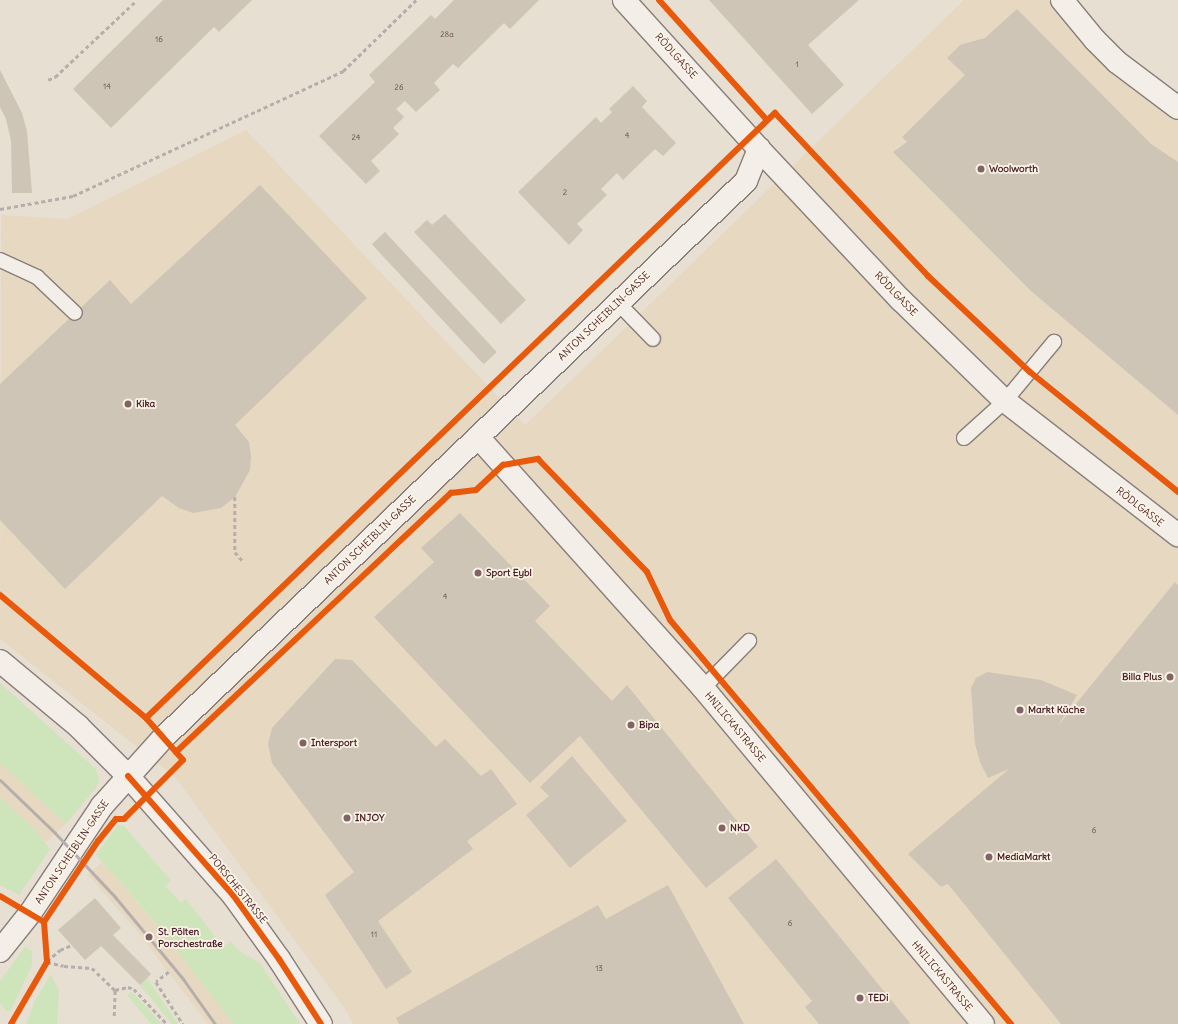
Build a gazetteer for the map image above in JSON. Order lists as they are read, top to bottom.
{
  "streets": {
    "street": [
      "RÖDLGASSE",
      "ANTON SCHEIBLIN-GASSE",
      "HNILICKASTRASSE",
      "PORSCHESTRASSE"
    ]
  },
  "crossings": [
    ["RÖDLGASSE", "ANTON SCHEIBLIN-GASSE"],
    ["ANTON SCHEIBLIN-GASSE", "HNILICKASTRASSE"],
    ["ANTON SCHEIBLIN-GASSE", "PORSCHESTRASSE"]
  ],
  "places": [
    "Woolworth",
    "Kika",
    "Sport Eybl",
    "Billa Plus",
    "Markt Küche",
    "Bipa",
    "Intersport",
    "INJOY",
    "NKD",
    "MediaMarkt",
    "St. Pölten Porschestraße",
    "TEDi"
  ],
  "house_numbers": [
    "28a",
    "16",
    "1",
    "14",
    "26",
    "4",
    "24",
    "2",
    "4",
    "6",
    "6",
    "11",
    "13"
  ]
}
